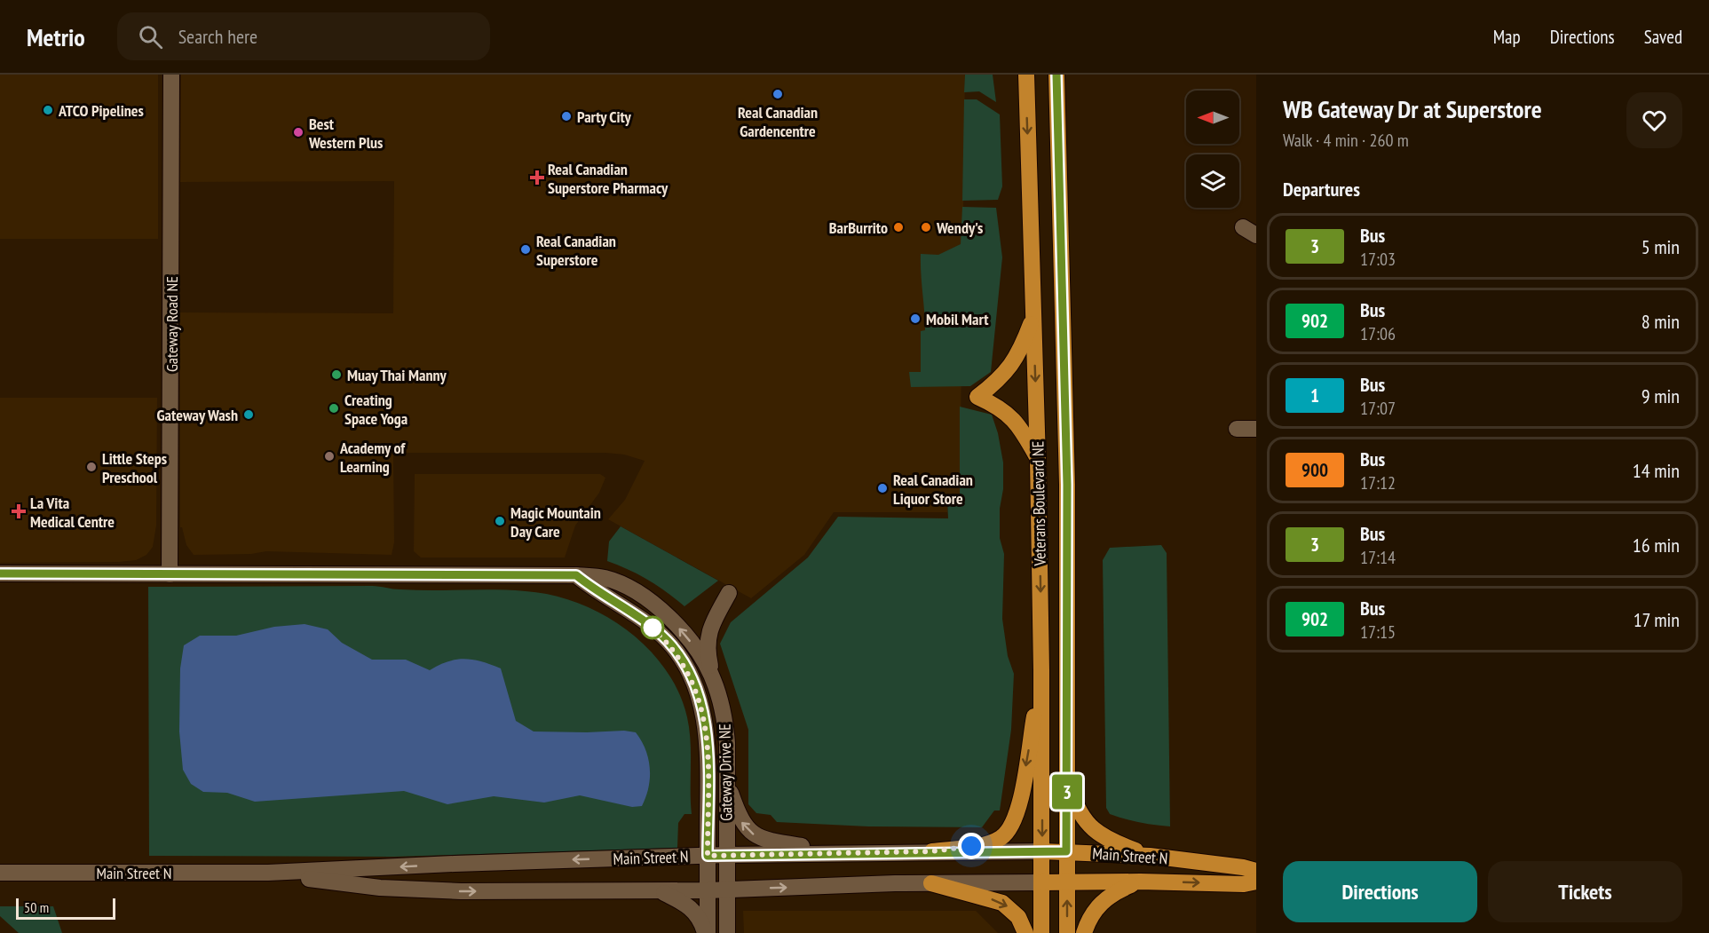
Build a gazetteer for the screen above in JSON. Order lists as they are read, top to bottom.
{
  "streets": {
    "main road": ["Veterans Boulevard NE", "Main Street N"],
    "street": ["Gateway Road NE", "Gateway Drive NE"]
  },
  "crossings": [
    ["Gateway Road NE", "Gateway Drive NE"],
    ["Veterans Boulevard NE", "Main Street N"],
    ["Gateway Drive NE", "Main Street N"]
  ],
  "places": {
    "other": [
      "Real Canadian Gardencentre",
      "ATCO Pipelines",
      "Party City",
      "Best Western Plus",
      "BarBurrito",
      "Wendy's",
      "Real Canadian Superstore",
      "Mobil Mart",
      "Muay Thai Manny",
      "Creating Space Yoga",
      "Gateway Wash",
      "Academy of Learning",
      "Little Steps Preschool",
      "Real Canadian Liquor Store",
      "Magic Mountain Day Care"
    ],
    "health": ["Real Canadian Superstore Pharmacy", "La Vita Medical Centre"]
  },
  "lines": ["bus line 3"],
  "scale_bar": "50 m",
  "north": "left",
  "page": {
    "header": "Metrio",
    "search": "Search here",
    "nav": ["Map", "Directions", "Saved"],
    "on_map": "3",
    "heading": [
      ["WB Gateway Dr at Superstore", "Walk · 4 min · 260 m"],
      "Departures"
    ],
    "list": [
      {
        "mark": "3",
        "name": "Bus",
        "note": "17:03",
        "value": "5 min"
      },
      {
        "mark": "902",
        "name": "Bus",
        "note": "17:06",
        "value": "8 min"
      },
      {
        "mark": "1",
        "name": "Bus",
        "note": "17:07",
        "value": "9 min"
      },
      {
        "mark": "900",
        "name": "Bus",
        "note": "17:12",
        "value": "14 min"
      },
      {
        "mark": "3",
        "name": "Bus",
        "note": "17:14",
        "value": "16 min"
      },
      {
        "mark": "902",
        "name": "Bus",
        "note": "17:15",
        "value": "17 min"
      }
    ],
    "buttons": ["Directions", "Tickets"],
    "scale": "50 m"
  }
}
